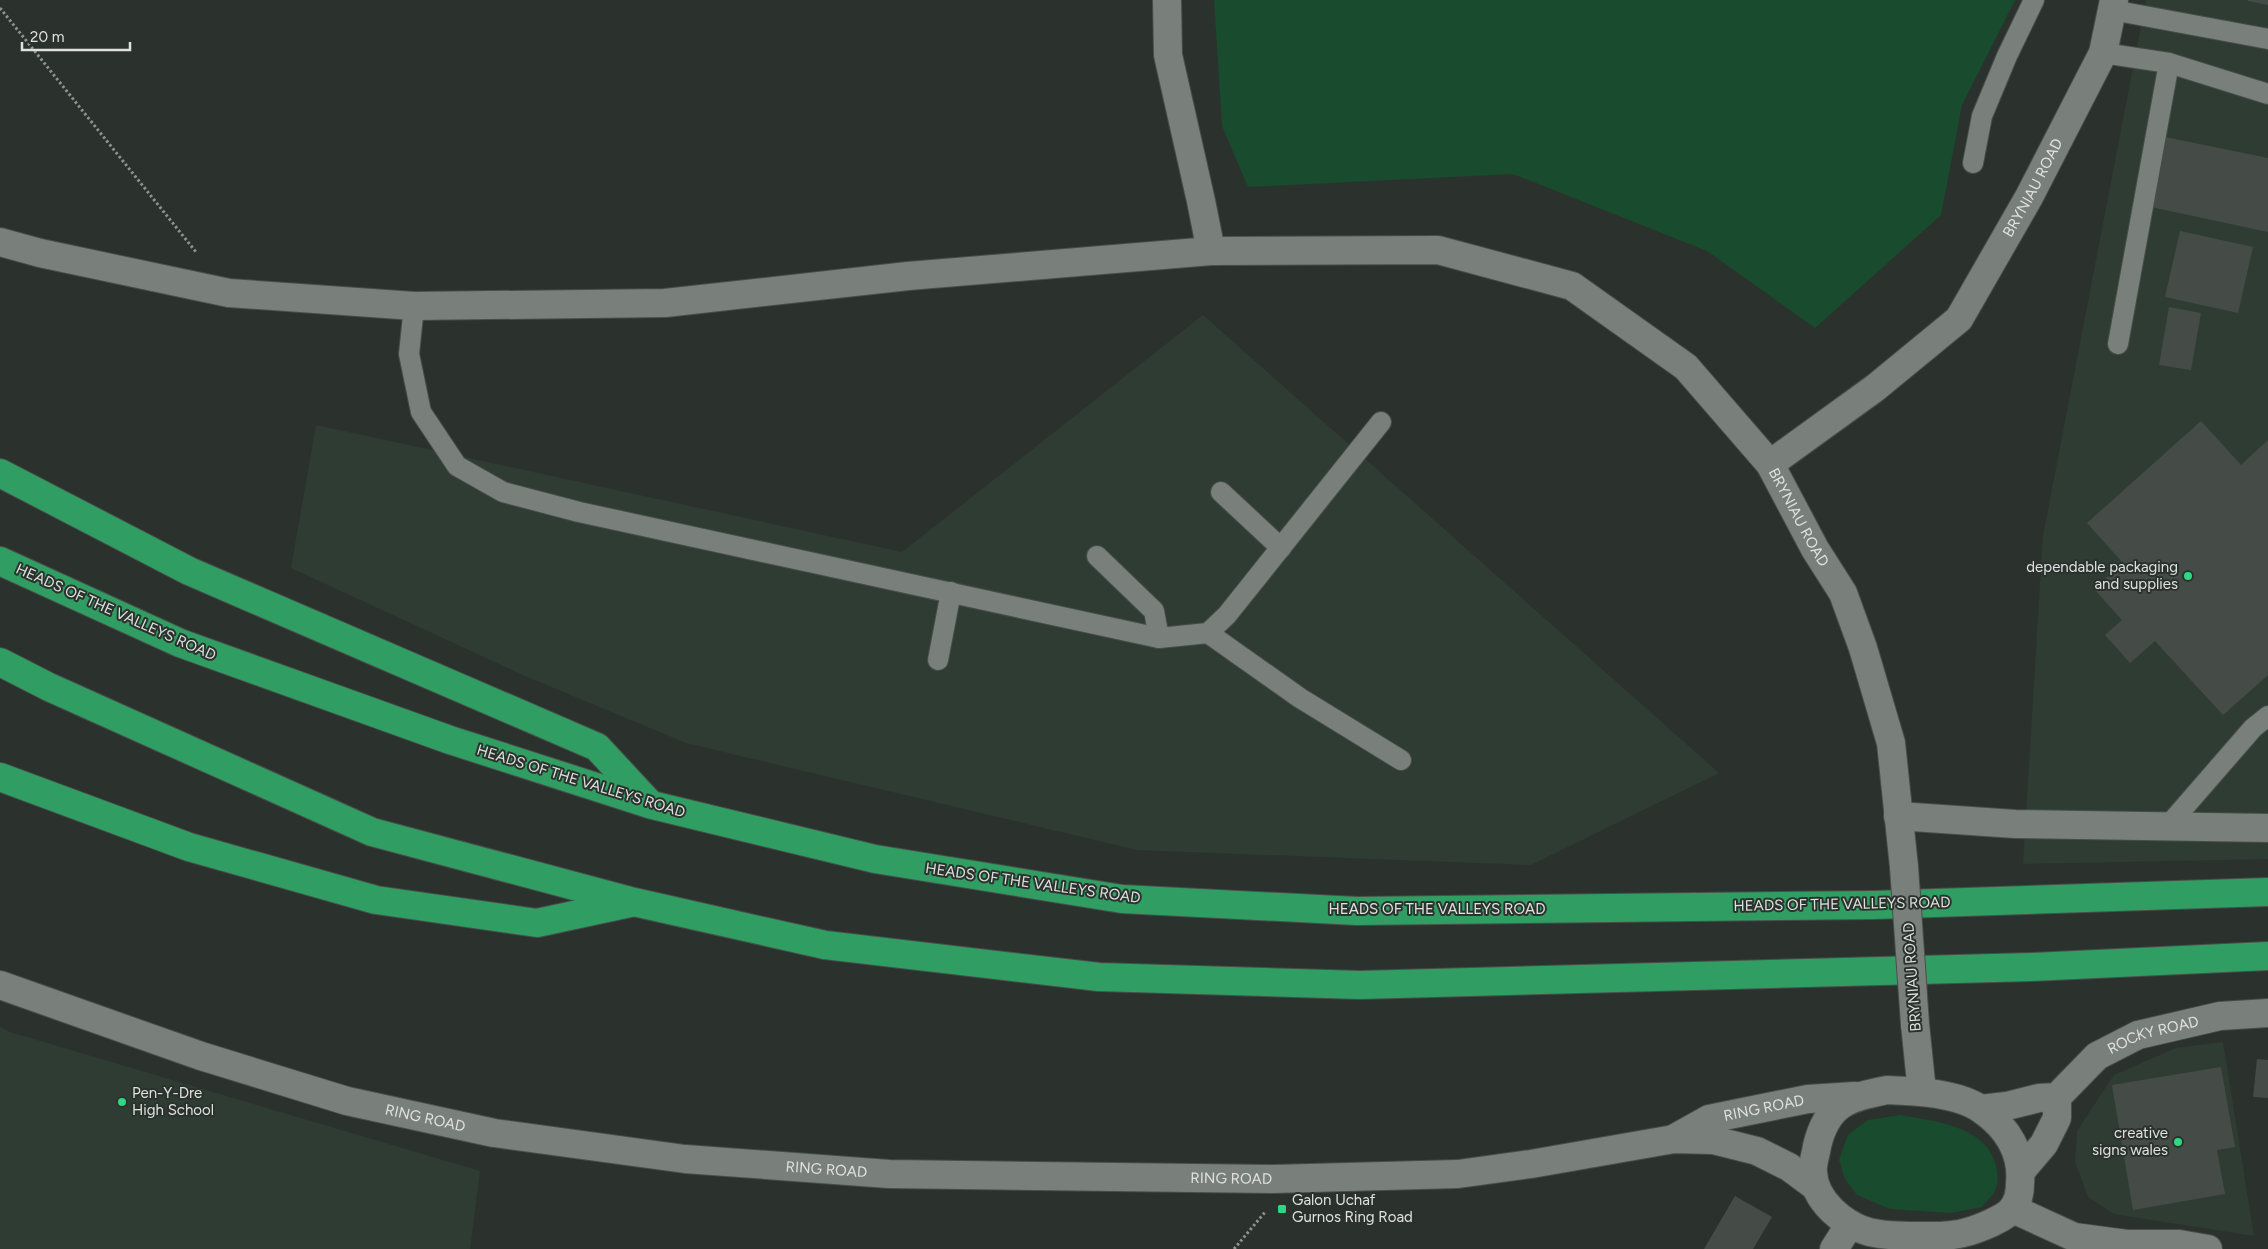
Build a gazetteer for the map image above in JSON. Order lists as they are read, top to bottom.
{
  "streets": {
    "highway": ["HEADS OF THE VALLEYS ROAD"],
    "street": ["BRYNIAU ROAD", "ROCKY ROAD", "RING ROAD"]
  },
  "places": {
    "other": ["dependable packaging and supplies", "Pen-Y-Dre High School", "creative signs wales"],
    "transit": ["Galon Uchaf Gurnos Ring Road"]
  },
  "scale_bar": "20 m"
}
